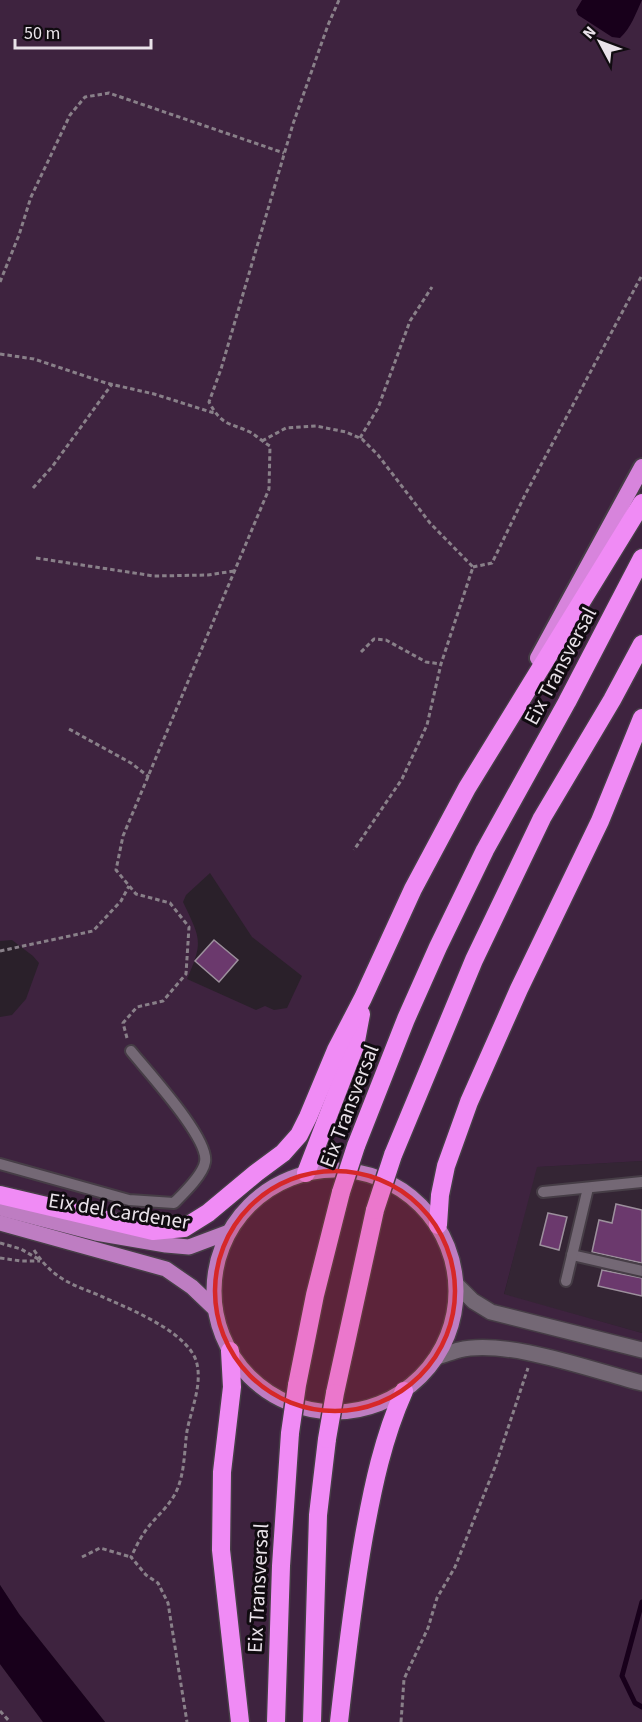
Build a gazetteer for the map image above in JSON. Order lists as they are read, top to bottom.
{
  "streets": {
    "highway": ["Eix Transversal"],
    "main road": ["Eix del Cardener"]
  },
  "scale_bar": "50 m",
  "north": "top left"
}
